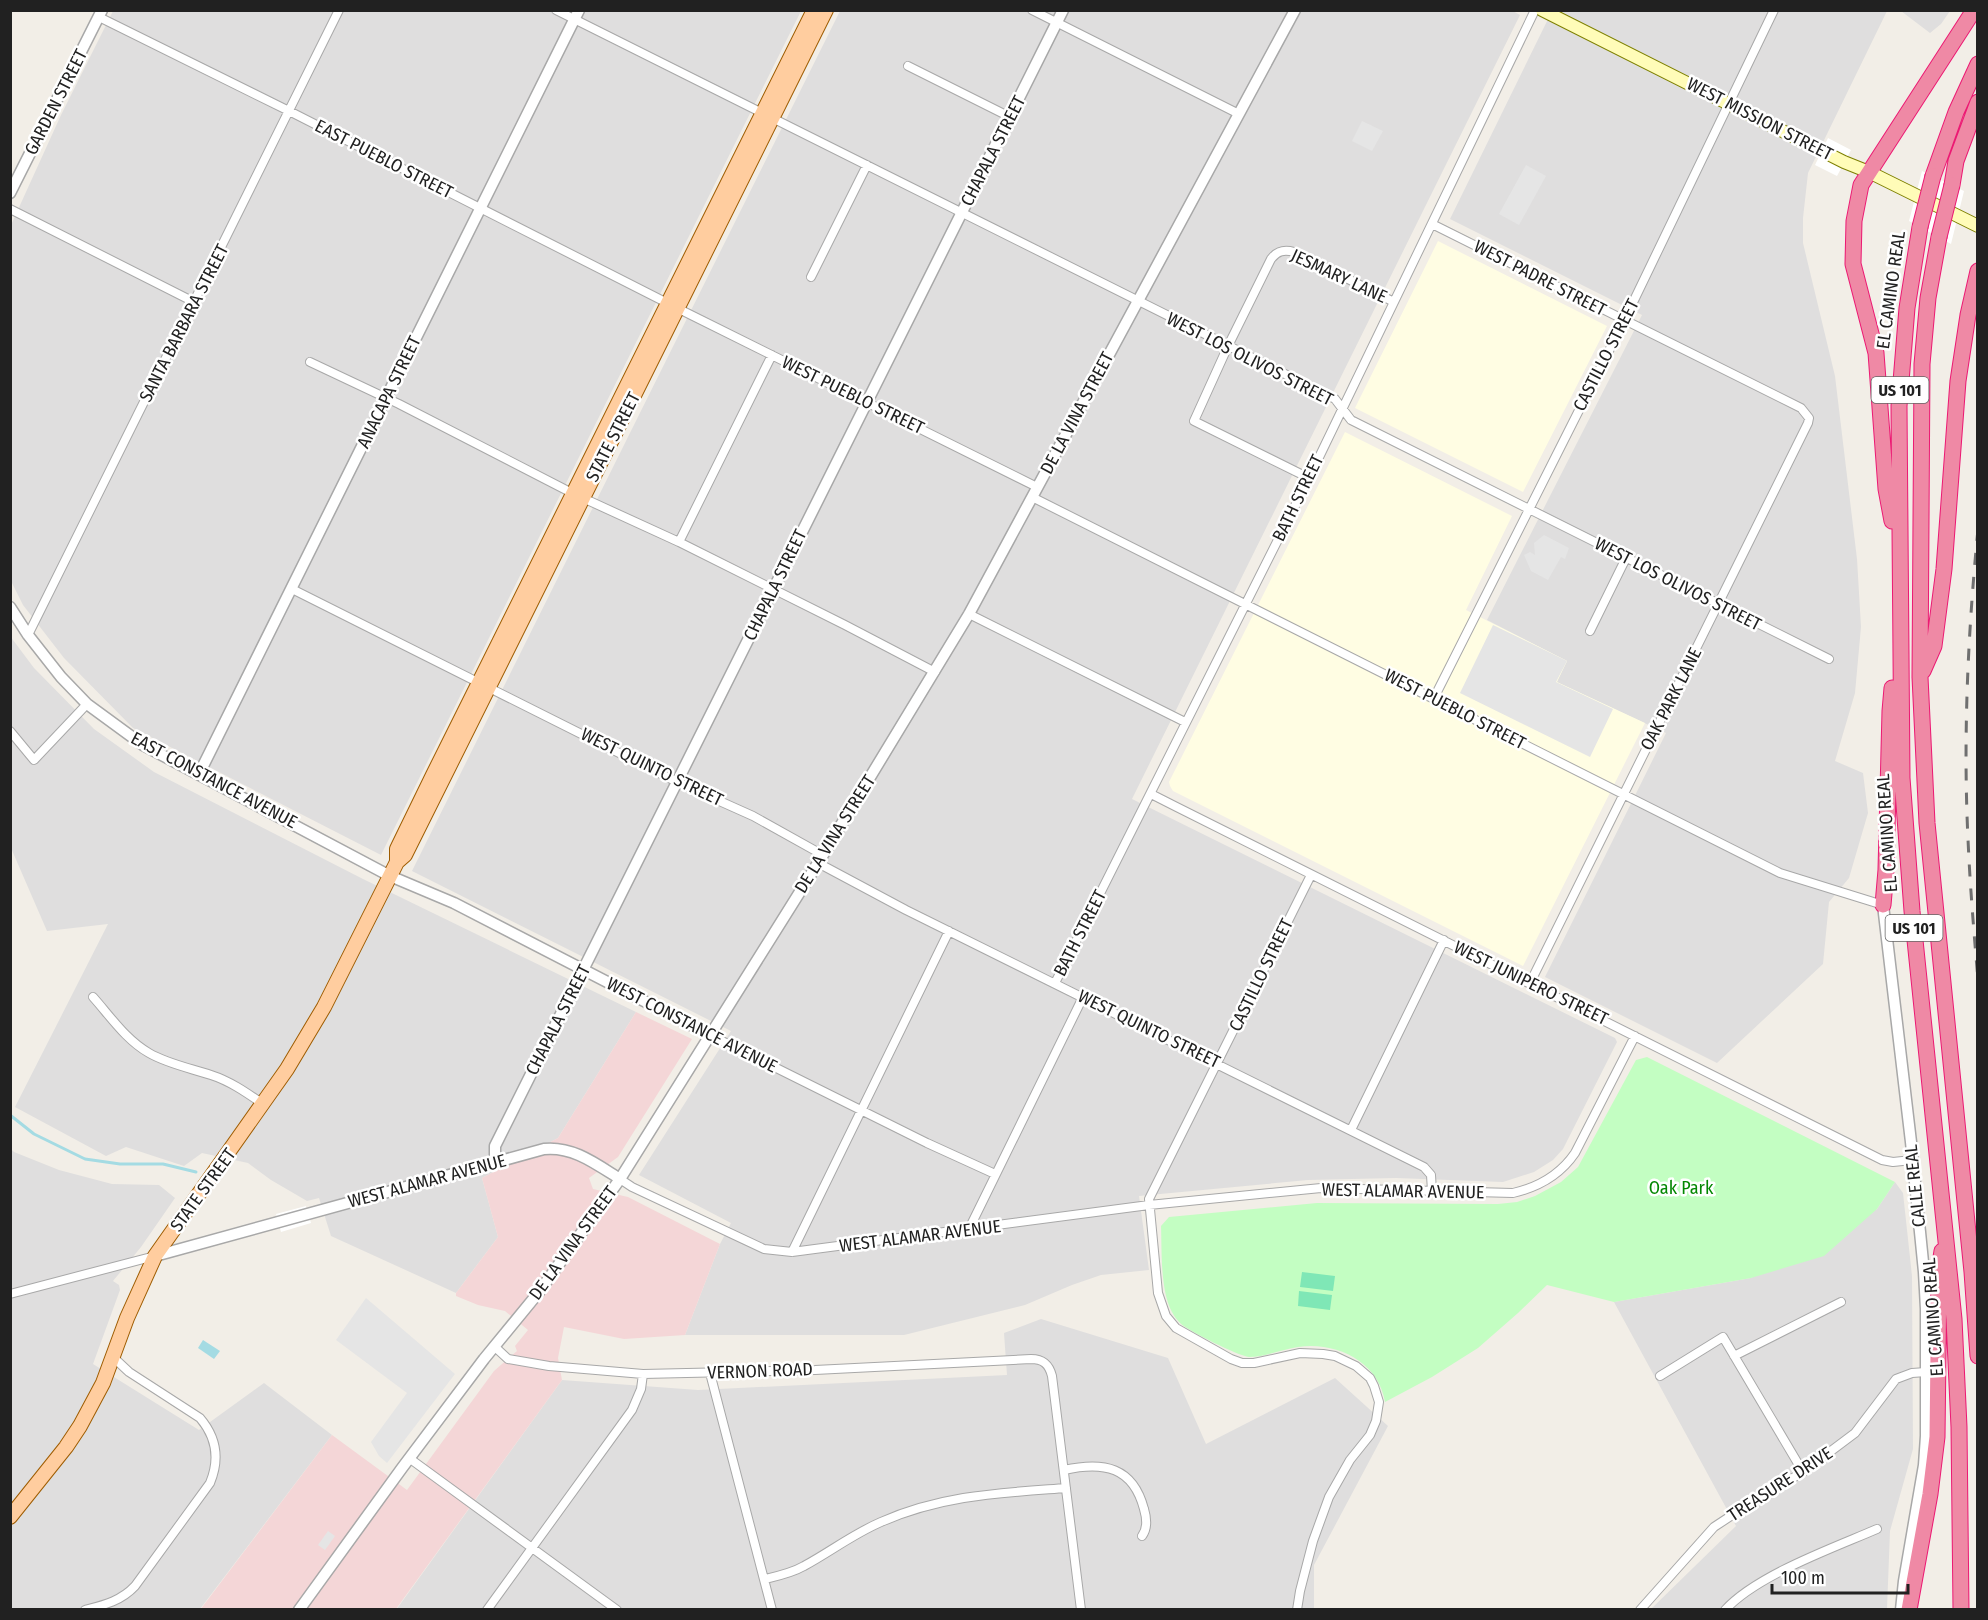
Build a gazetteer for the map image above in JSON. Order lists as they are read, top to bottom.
{
  "streets": {
    "highway": ["EL CAMINO REAL", "US 101"],
    "main road": ["WEST MISSION STREET", "STATE STREET"],
    "street": [
      "GARDEN STREET",
      "CHAPALA STREET",
      "EAST PUEBLO STREET",
      "JESMARY LANE",
      "WEST PADRE STREET",
      "SANTA BARBARA STREET",
      "CASTILLO STREET",
      "WEST LOS OLIVOS STREET",
      "ANACAPA STREET",
      "WEST PUEBLO STREET",
      "DE LA VINA STREET",
      "BATH STREET",
      "OAK PARK LANE",
      "WEST QUINTO STREET",
      "EAST CONSTANCE AVENUE",
      "WEST JUNIPERO STREET",
      "WEST CONSTANCE AVENUE",
      "WEST ALAMAR AVENUE",
      "CALLE REAL",
      "VERNON ROAD",
      "TREASURE DRIVE"
    ]
  },
  "crossings": [
    ["GARDEN STREET", "EAST PUEBLO STREET"],
    ["WEST MISSION STREET", "CASTILLO STREET"],
    ["CHAPALA STREET", "WEST LOS OLIVOS STREET"],
    ["CHAPALA STREET", "WEST PUEBLO STREET"],
    ["CHAPALA STREET", "WEST QUINTO STREET"],
    ["CHAPALA STREET", "WEST CONSTANCE AVENUE"],
    ["CHAPALA STREET", "WEST ALAMAR AVENUE"],
    ["EAST PUEBLO STREET", "SANTA BARBARA STREET"],
    ["EAST PUEBLO STREET", "ANACAPA STREET"],
    ["EAST PUEBLO STREET", "WEST PUEBLO STREET"],
    ["EAST PUEBLO STREET", "STATE STREET"],
    ["JESMARY LANE", "WEST LOS OLIVOS STREET"],
    ["JESMARY LANE", "BATH STREET"],
    ["WEST PADRE STREET", "CASTILLO STREET"],
    ["WEST PADRE STREET", "BATH STREET"],
    ["WEST PADRE STREET", "OAK PARK LANE"],
    ["SANTA BARBARA STREET", "EAST CONSTANCE AVENUE"],
    ["CASTILLO STREET", "WEST LOS OLIVOS STREET"],
    ["CASTILLO STREET", "WEST PUEBLO STREET"],
    ["CASTILLO STREET", "WEST QUINTO STREET"],
    ["CASTILLO STREET", "WEST JUNIPERO STREET"],
    ["CASTILLO STREET", "WEST ALAMAR AVENUE"],
    ["WEST LOS OLIVOS STREET", "ANACAPA STREET"],
    ["WEST LOS OLIVOS STREET", "DE LA VINA STREET"],
    ["WEST LOS OLIVOS STREET", "STATE STREET"],
    ["WEST LOS OLIVOS STREET", "BATH STREET"],
    ["WEST LOS OLIVOS STREET", "OAK PARK LANE"],
    ["ANACAPA STREET", "WEST QUINTO STREET"],
    ["ANACAPA STREET", "EAST CONSTANCE AVENUE"],
    ["WEST PUEBLO STREET", "DE LA VINA STREET"],
    ["WEST PUEBLO STREET", "STATE STREET"],
    ["WEST PUEBLO STREET", "BATH STREET"],
    ["WEST PUEBLO STREET", "OAK PARK LANE"],
    ["WEST PUEBLO STREET", "CALLE REAL"],
    ["DE LA VINA STREET", "WEST QUINTO STREET"],
    ["DE LA VINA STREET", "WEST CONSTANCE AVENUE"],
    ["DE LA VINA STREET", "WEST ALAMAR AVENUE"],
    ["DE LA VINA STREET", "VERNON ROAD"],
    ["STATE STREET", "WEST QUINTO STREET"],
    ["STATE STREET", "EAST CONSTANCE AVENUE"],
    ["STATE STREET", "WEST CONSTANCE AVENUE"],
    ["STATE STREET", "WEST ALAMAR AVENUE"],
    ["BATH STREET", "WEST QUINTO STREET"],
    ["BATH STREET", "WEST JUNIPERO STREET"],
    ["BATH STREET", "WEST CONSTANCE AVENUE"],
    ["BATH STREET", "WEST ALAMAR AVENUE"],
    ["OAK PARK LANE", "WEST JUNIPERO STREET"],
    ["WEST QUINTO STREET", "WEST ALAMAR AVENUE"],
    ["EAST CONSTANCE AVENUE", "WEST CONSTANCE AVENUE"],
    ["WEST JUNIPERO STREET", "WEST ALAMAR AVENUE"],
    ["WEST JUNIPERO STREET", "CALLE REAL"],
    ["CALLE REAL", "TREASURE DRIVE"]
  ],
  "parks": ["Oak Park"],
  "scale_bar": "100 m"
}
